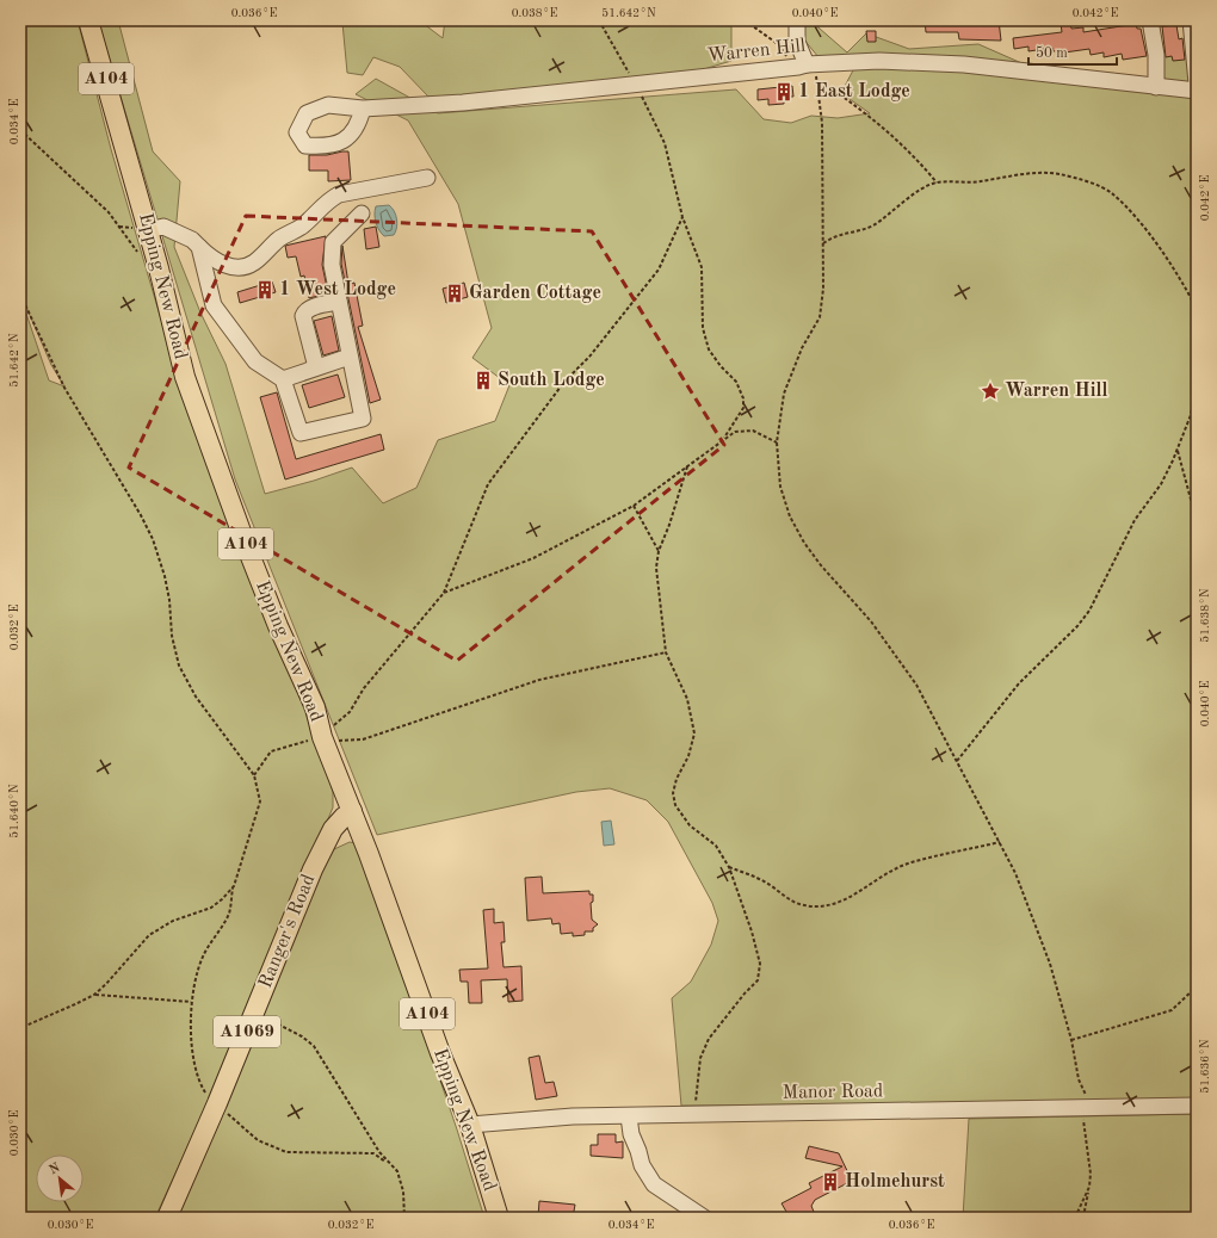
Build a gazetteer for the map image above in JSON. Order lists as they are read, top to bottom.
{
  "streets": {
    "main road": [
      "A104",
      "Epping New Road",
      "Ranger's Road",
      "A1069"
    ],
    "street": ["Warren Hill", "Manor Road"]
  },
  "crossings": [
    ["Epping New Road", "Ranger's Road"],
    ["Epping New Road", "Manor Road"]
  ],
  "places": {
    "building": [
      "1 East Lodge",
      "1 West Lodge",
      "Garden Cottage",
      "South Lodge",
      "Holmehurst"
    ],
    "place": ["Warren Hill"]
  },
  "scale_bar": "50 m",
  "north": "top left",
  "coordinates": [
    "0.036°E",
    "0.038°E",
    "51.642°N",
    "0.040°E",
    "0.042°E",
    "0.034°E",
    "51.638°N",
    "0.032°E",
    "51.640°N",
    "51.636°N",
    "0.030°E"
  ]
}
